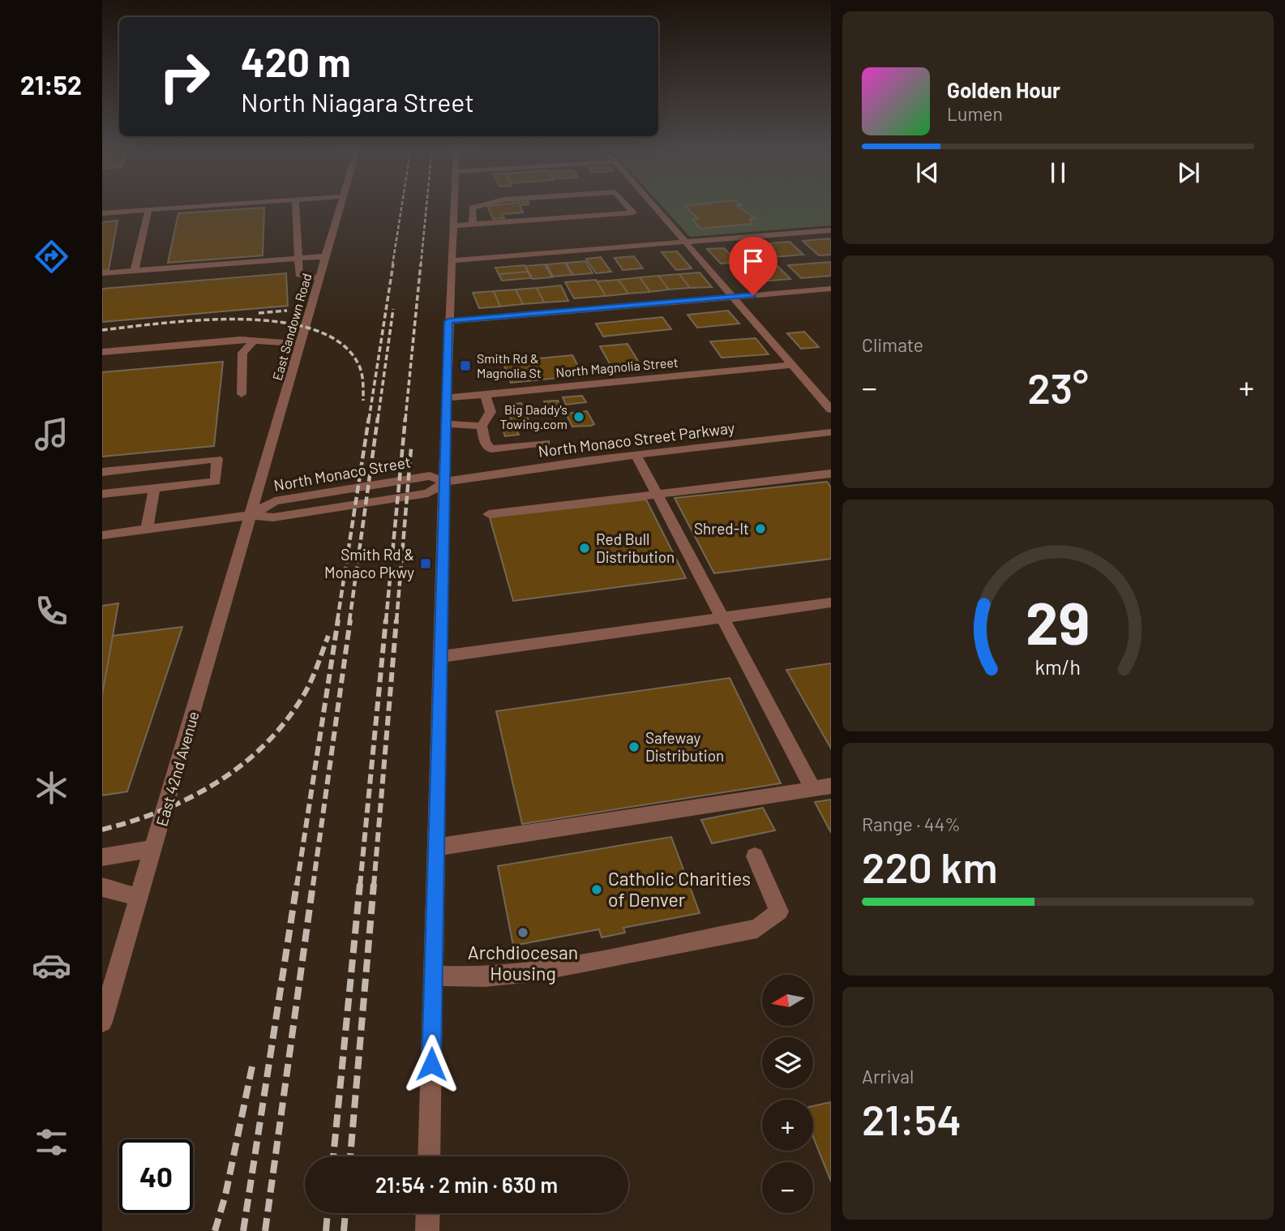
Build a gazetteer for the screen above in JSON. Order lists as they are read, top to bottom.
{
  "streets": {
    "street": [
      "East Sandown Road",
      "North Magnolia Street",
      "North Monaco Street Parkway",
      "North Monaco Street",
      "East 42nd Avenue"
    ]
  },
  "crossings": [
    ["East Sandown Road", "North Monaco Street"],
    ["East Sandown Road", "East 42nd Avenue"],
    ["North Monaco Street Parkway", "North Monaco Street"],
    ["North Monaco Street", "East 42nd Avenue"]
  ],
  "places": {
    "transit": ["Smith Rd & Magnolia St", "Smith Rd & Monaco Pkwy"],
    "other": [
      "Big Daddy's Towing.com",
      "Shred-It",
      "Red Bull Distribution",
      "Safeway Distribution",
      "Catholic Charities of Denver",
      "Archdiocesan Housing"
    ]
  },
  "north": "left",
  "page": {
    "tabs": "21:52",
    "turn": ["420 m", "North Niagara Street"],
    "song": ["Golden Hour", "Lumen"],
    "tile": [
      "Climate",
      ["Range · 44%", "220 km"],
      ["Arrival", "21:54"]
    ],
    "heat": ["−", "23°", "+"],
    "map_buttons": ["+", "−"],
    "limit": "40",
    "trip": "21:54 · 2 min · 630 m",
    "gauge": ["29", "km/h"]
  }
}
